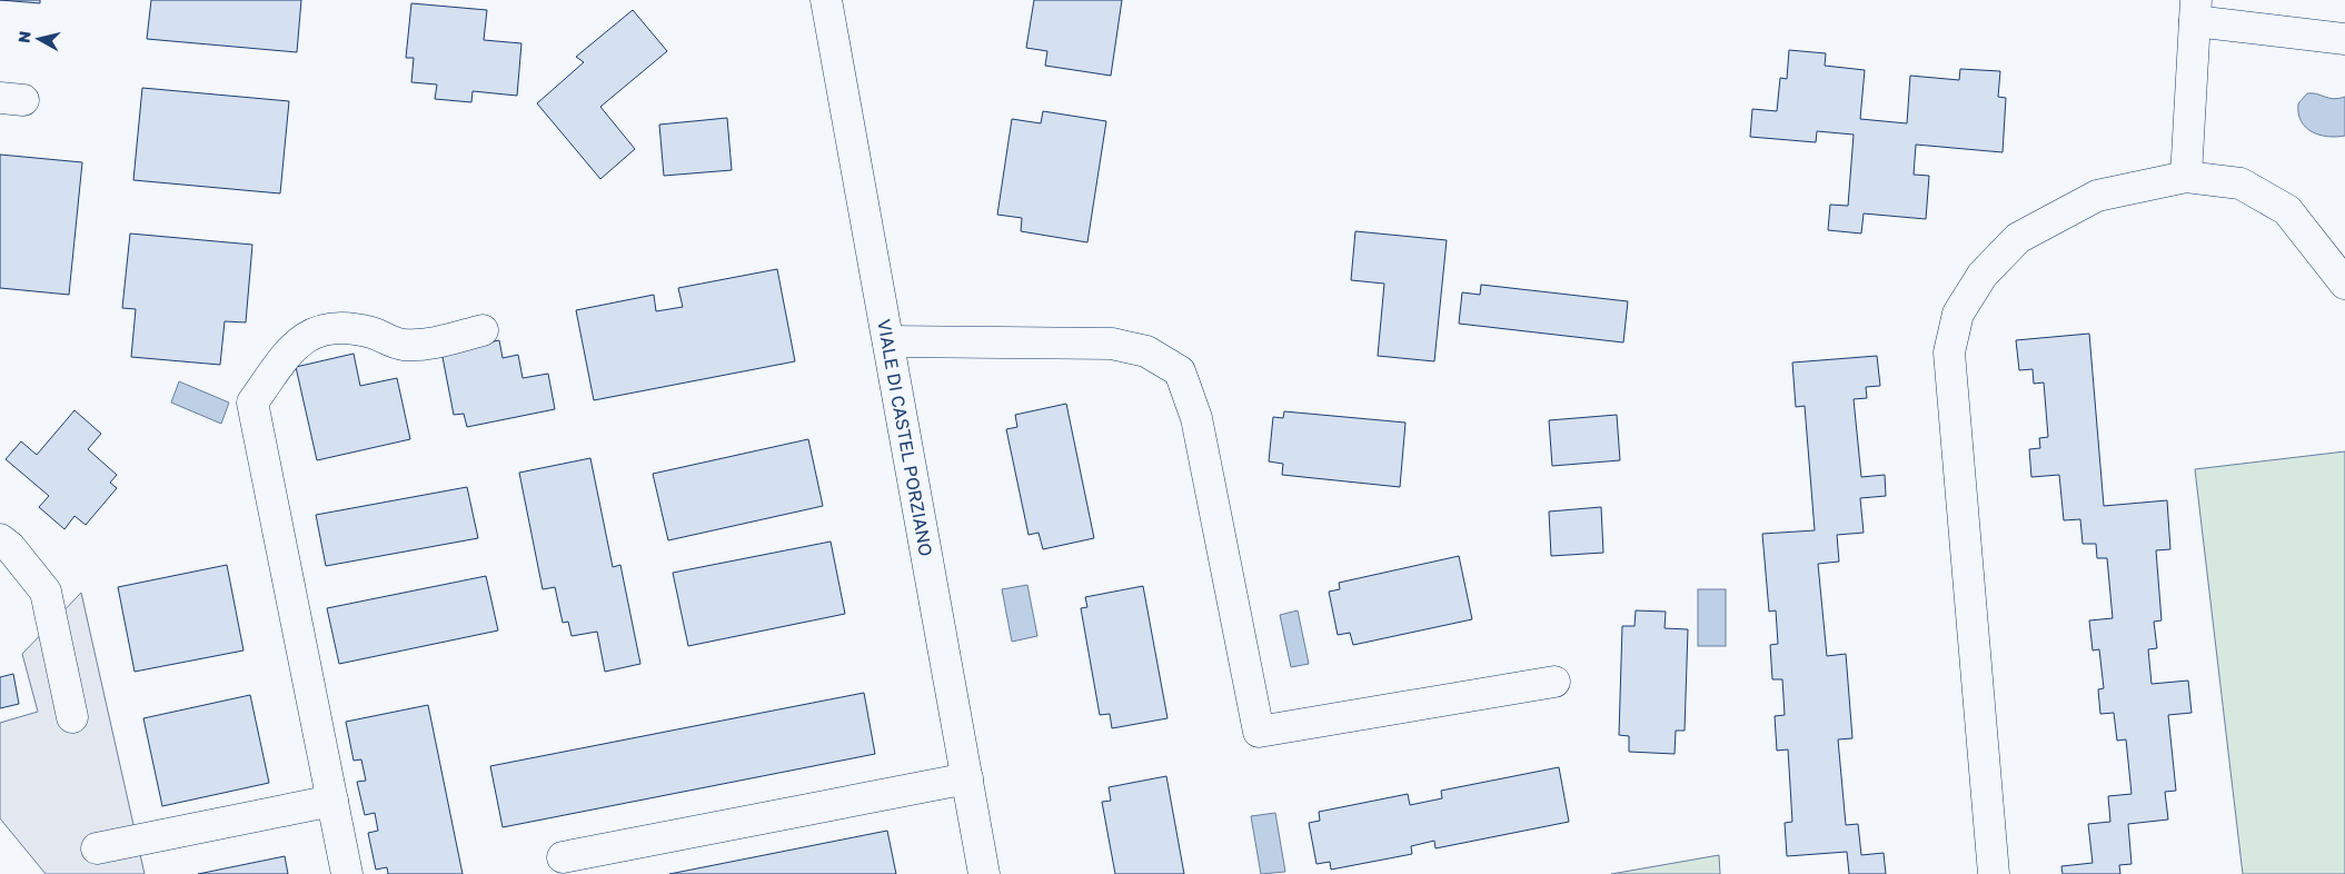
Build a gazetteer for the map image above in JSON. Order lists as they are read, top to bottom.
{
  "streets": {
    "street": ["VIALE DI CASTEL PORZIANO"]
  },
  "north": "left"
}
